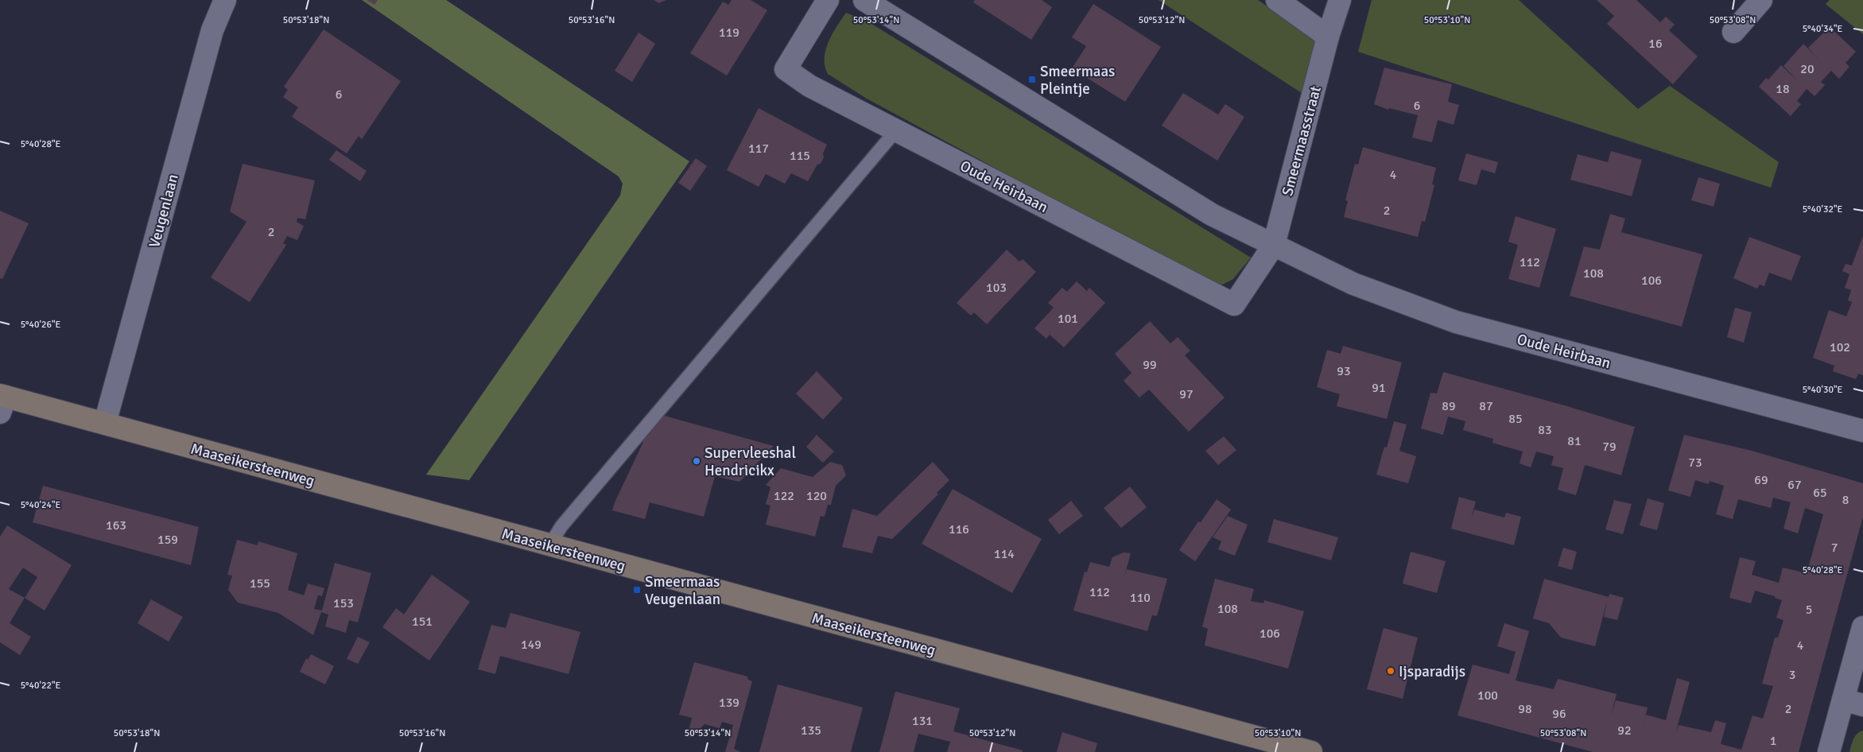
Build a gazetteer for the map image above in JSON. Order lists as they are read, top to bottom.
{
  "streets": {
    "main road": ["Maaseikersteenweg"],
    "street": ["Smeermaasstraat", "Oude Heirbaan", "Veugenlaan"]
  },
  "crossings": [
    ["Smeermaasstraat", "Oude Heirbaan"],
    ["Veugenlaan", "Maaseikersteenweg"]
  ],
  "places": {
    "transit": ["Smeermaas Pleintje", "Smeermaas Veugenlaan"],
    "other": ["Supervleeshal Hendricikx", "Ijsparadijs"]
  },
  "house_numbers": [
    "119",
    "16",
    "20",
    "18",
    "6",
    "6",
    "117",
    "115",
    "4",
    "2",
    "2",
    "112",
    "108",
    "106",
    "103",
    "101",
    "102",
    "99",
    "93",
    "91",
    "97",
    "89",
    "87",
    "85",
    "83",
    "81",
    "79",
    "73",
    "69",
    "67",
    "65",
    "122",
    "120",
    "8",
    "163",
    "116",
    "159",
    "7",
    "114",
    "155",
    "112",
    "110",
    "153",
    "108",
    "5",
    "151",
    "106",
    "149",
    "4",
    "3",
    "100",
    "139",
    "98",
    "2",
    "96",
    "131",
    "135",
    "92",
    "1"
  ],
  "coordinates": [
    "50°53'08\"N",
    "50°53'18\"N",
    "50°53'16\"N",
    "50°53'14\"N",
    "50°53'12\"N",
    "50°53'10\"N",
    "5°40'34\"E",
    "5°40'28\"E",
    "5°40'32\"E",
    "5°40'26\"E",
    "5°40'30\"E",
    "5°40'24\"E",
    "5°40'22\"E"
  ]
}
